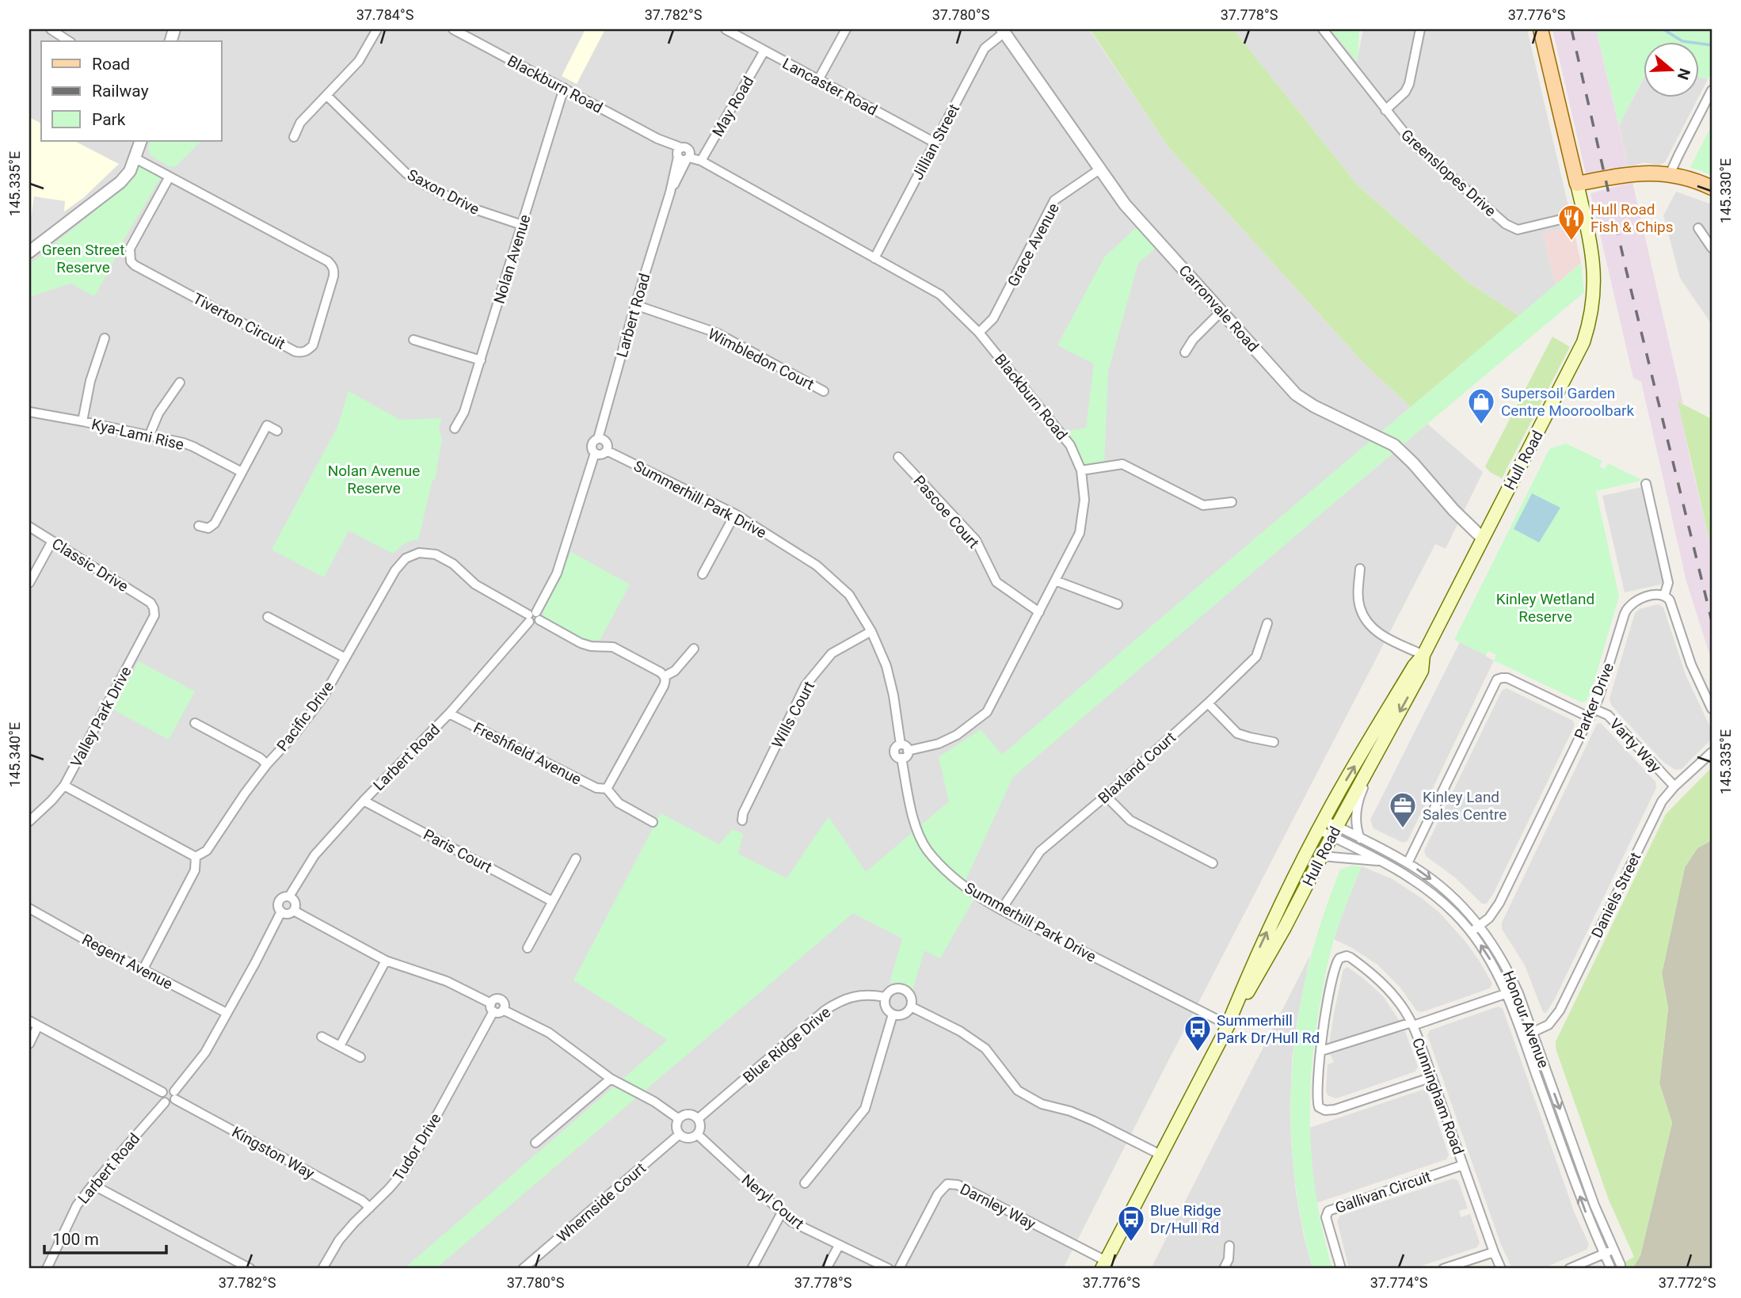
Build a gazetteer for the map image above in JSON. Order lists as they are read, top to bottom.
{
  "streets": {
    "main road": ["Hull Road"],
    "street": [
      "Blackburn Road",
      "Lancaster Road",
      "May Road",
      "Jillian Street",
      "Greenslopes Drive",
      "Saxon Drive",
      "Grace Avenue",
      "Nolan Avenue",
      "Carronvale Road",
      "Larbert Road",
      "Tiverton Circuit",
      "Wimbledon Court",
      "Kya-Lami Rise",
      "Summerhill Park Drive",
      "Pascoe Court",
      "Classic Drive",
      "Parker Drive",
      "Wills Court",
      "Pacific Drive",
      "Valley Park Drive",
      "Varty Way",
      "Freshfield Avenue",
      "Blaxland Court",
      "Paris Court",
      "Daniels Street",
      "Regent Avenue",
      "Honour Avenue",
      "Blue Ridge Drive",
      "Cunningham Road",
      "Tudor Drive",
      "Kingston Way",
      "Gallivan Circuit",
      "Neryl Court",
      "Whernside Court",
      "Darnley Way"
    ]
  },
  "crossings": [
    ["Blackburn Road", "May Road"],
    ["Blackburn Road", "Jillian Street"],
    ["Blackburn Road", "Grace Avenue"],
    ["Blackburn Road", "Nolan Avenue"],
    ["Blackburn Road", "Larbert Road"],
    ["Blackburn Road", "Summerhill Park Drive"],
    ["Blackburn Road", "Pascoe Court"],
    ["Lancaster Road", "May Road"],
    ["Lancaster Road", "Jillian Street"],
    ["Jillian Street", "Carronvale Road"],
    ["Greenslopes Drive", "Hull Road"],
    ["Saxon Drive", "Nolan Avenue"],
    ["Grace Avenue", "Carronvale Road"],
    ["Carronvale Road", "Hull Road"],
    ["Larbert Road", "Wimbledon Court"],
    ["Larbert Road", "Summerhill Park Drive"],
    ["Larbert Road", "Pacific Drive"],
    ["Larbert Road", "Freshfield Avenue"],
    ["Larbert Road", "Paris Court"],
    ["Larbert Road", "Kingston Way"],
    ["Hull Road", "Summerhill Park Drive"],
    ["Hull Road", "Honour Avenue"],
    ["Hull Road", "Darnley Way"],
    ["Summerhill Park Drive", "Wills Court"],
    ["Summerhill Park Drive", "Blaxland Court"],
    ["Classic Drive", "Valley Park Drive"],
    ["Parker Drive", "Varty Way"],
    ["Parker Drive", "Honour Avenue"],
    ["Varty Way", "Daniels Street"],
    ["Daniels Street", "Honour Avenue"],
    ["Blue Ridge Drive", "Neryl Court"],
    ["Blue Ridge Drive", "Whernside Court"],
    ["Cunningham Road", "Gallivan Circuit"],
    ["Tudor Drive", "Kingston Way"],
    ["Neryl Court", "Whernside Court"]
  ],
  "parks": ["Green Street Reserve", "Nolan Avenue Reserve", "Kinley Wetland Reserve"],
  "places": {
    "restaurant": ["Hull Road Fish & Chips"],
    "shop": ["Supersoil Garden Centre Mooroolbark"],
    "office": ["Kinley Land Sales Centre"],
    "bus stop": ["Summerhill Park Dr/Hull Rd", "Blue Ridge Dr/Hull Rd"]
  },
  "legend": ["Road", "Railway", "Park"],
  "scale_bar": "100 m",
  "north": "right",
  "coordinates": [
    "37.784°S",
    "37.782°S",
    "37.780°S",
    "37.778°S",
    "37.776°S",
    "145.335°E",
    "145.330°E",
    "145.340°E",
    "37.774°S",
    "37.772°S"
  ]
}
